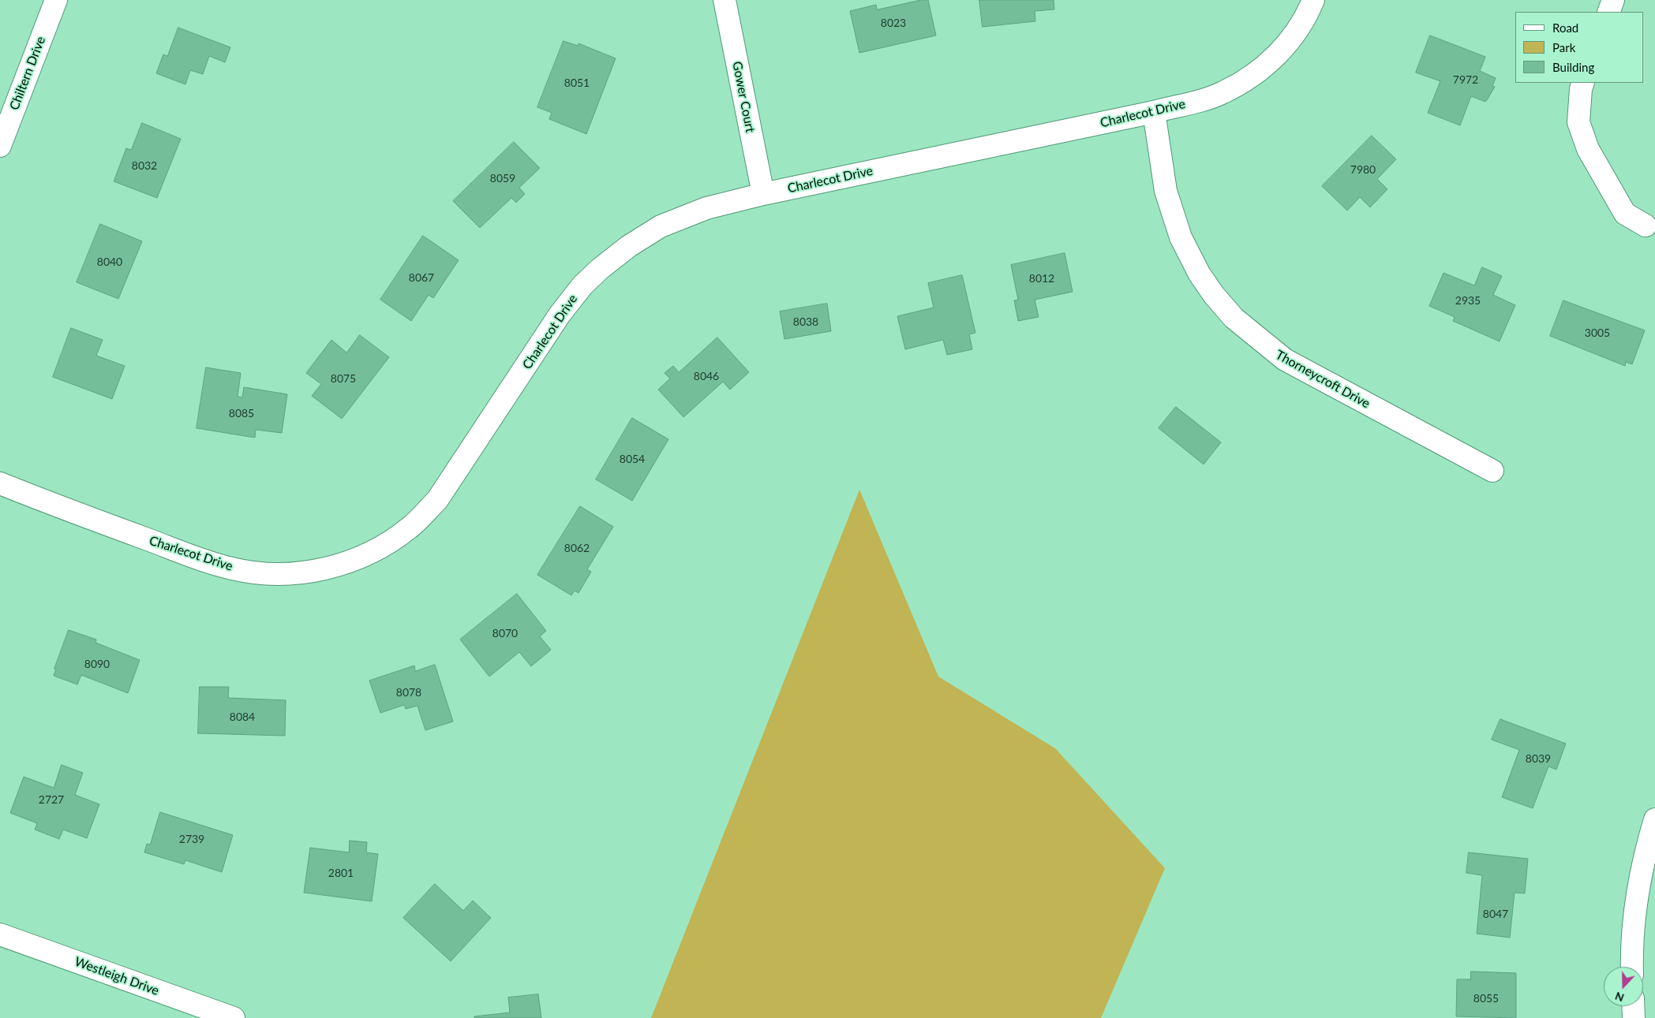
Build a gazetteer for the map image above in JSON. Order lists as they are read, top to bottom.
{
  "streets": {
    "street": [
      "Chiltern Drive",
      "Gower Court",
      "Charlecot Drive",
      "Thorneycroft Drive",
      "Westleigh Drive"
    ]
  },
  "crossings": [
    ["Gower Court", "Charlecot Drive"],
    ["Charlecot Drive", "Thorneycroft Drive"]
  ],
  "house_numbers": [
    "8023",
    "7972",
    "8051",
    "8032",
    "7980",
    "8059",
    "8040",
    "8067",
    "8012",
    "2935",
    "8038",
    "3005",
    "8046",
    "8075",
    "8085",
    "8054",
    "8062",
    "8070",
    "8090",
    "8078",
    "8084",
    "8039",
    "2727",
    "2739",
    "2801",
    "8047",
    "8055"
  ],
  "legend": ["Road", "Park", "Building"],
  "north": "bottom"
}
